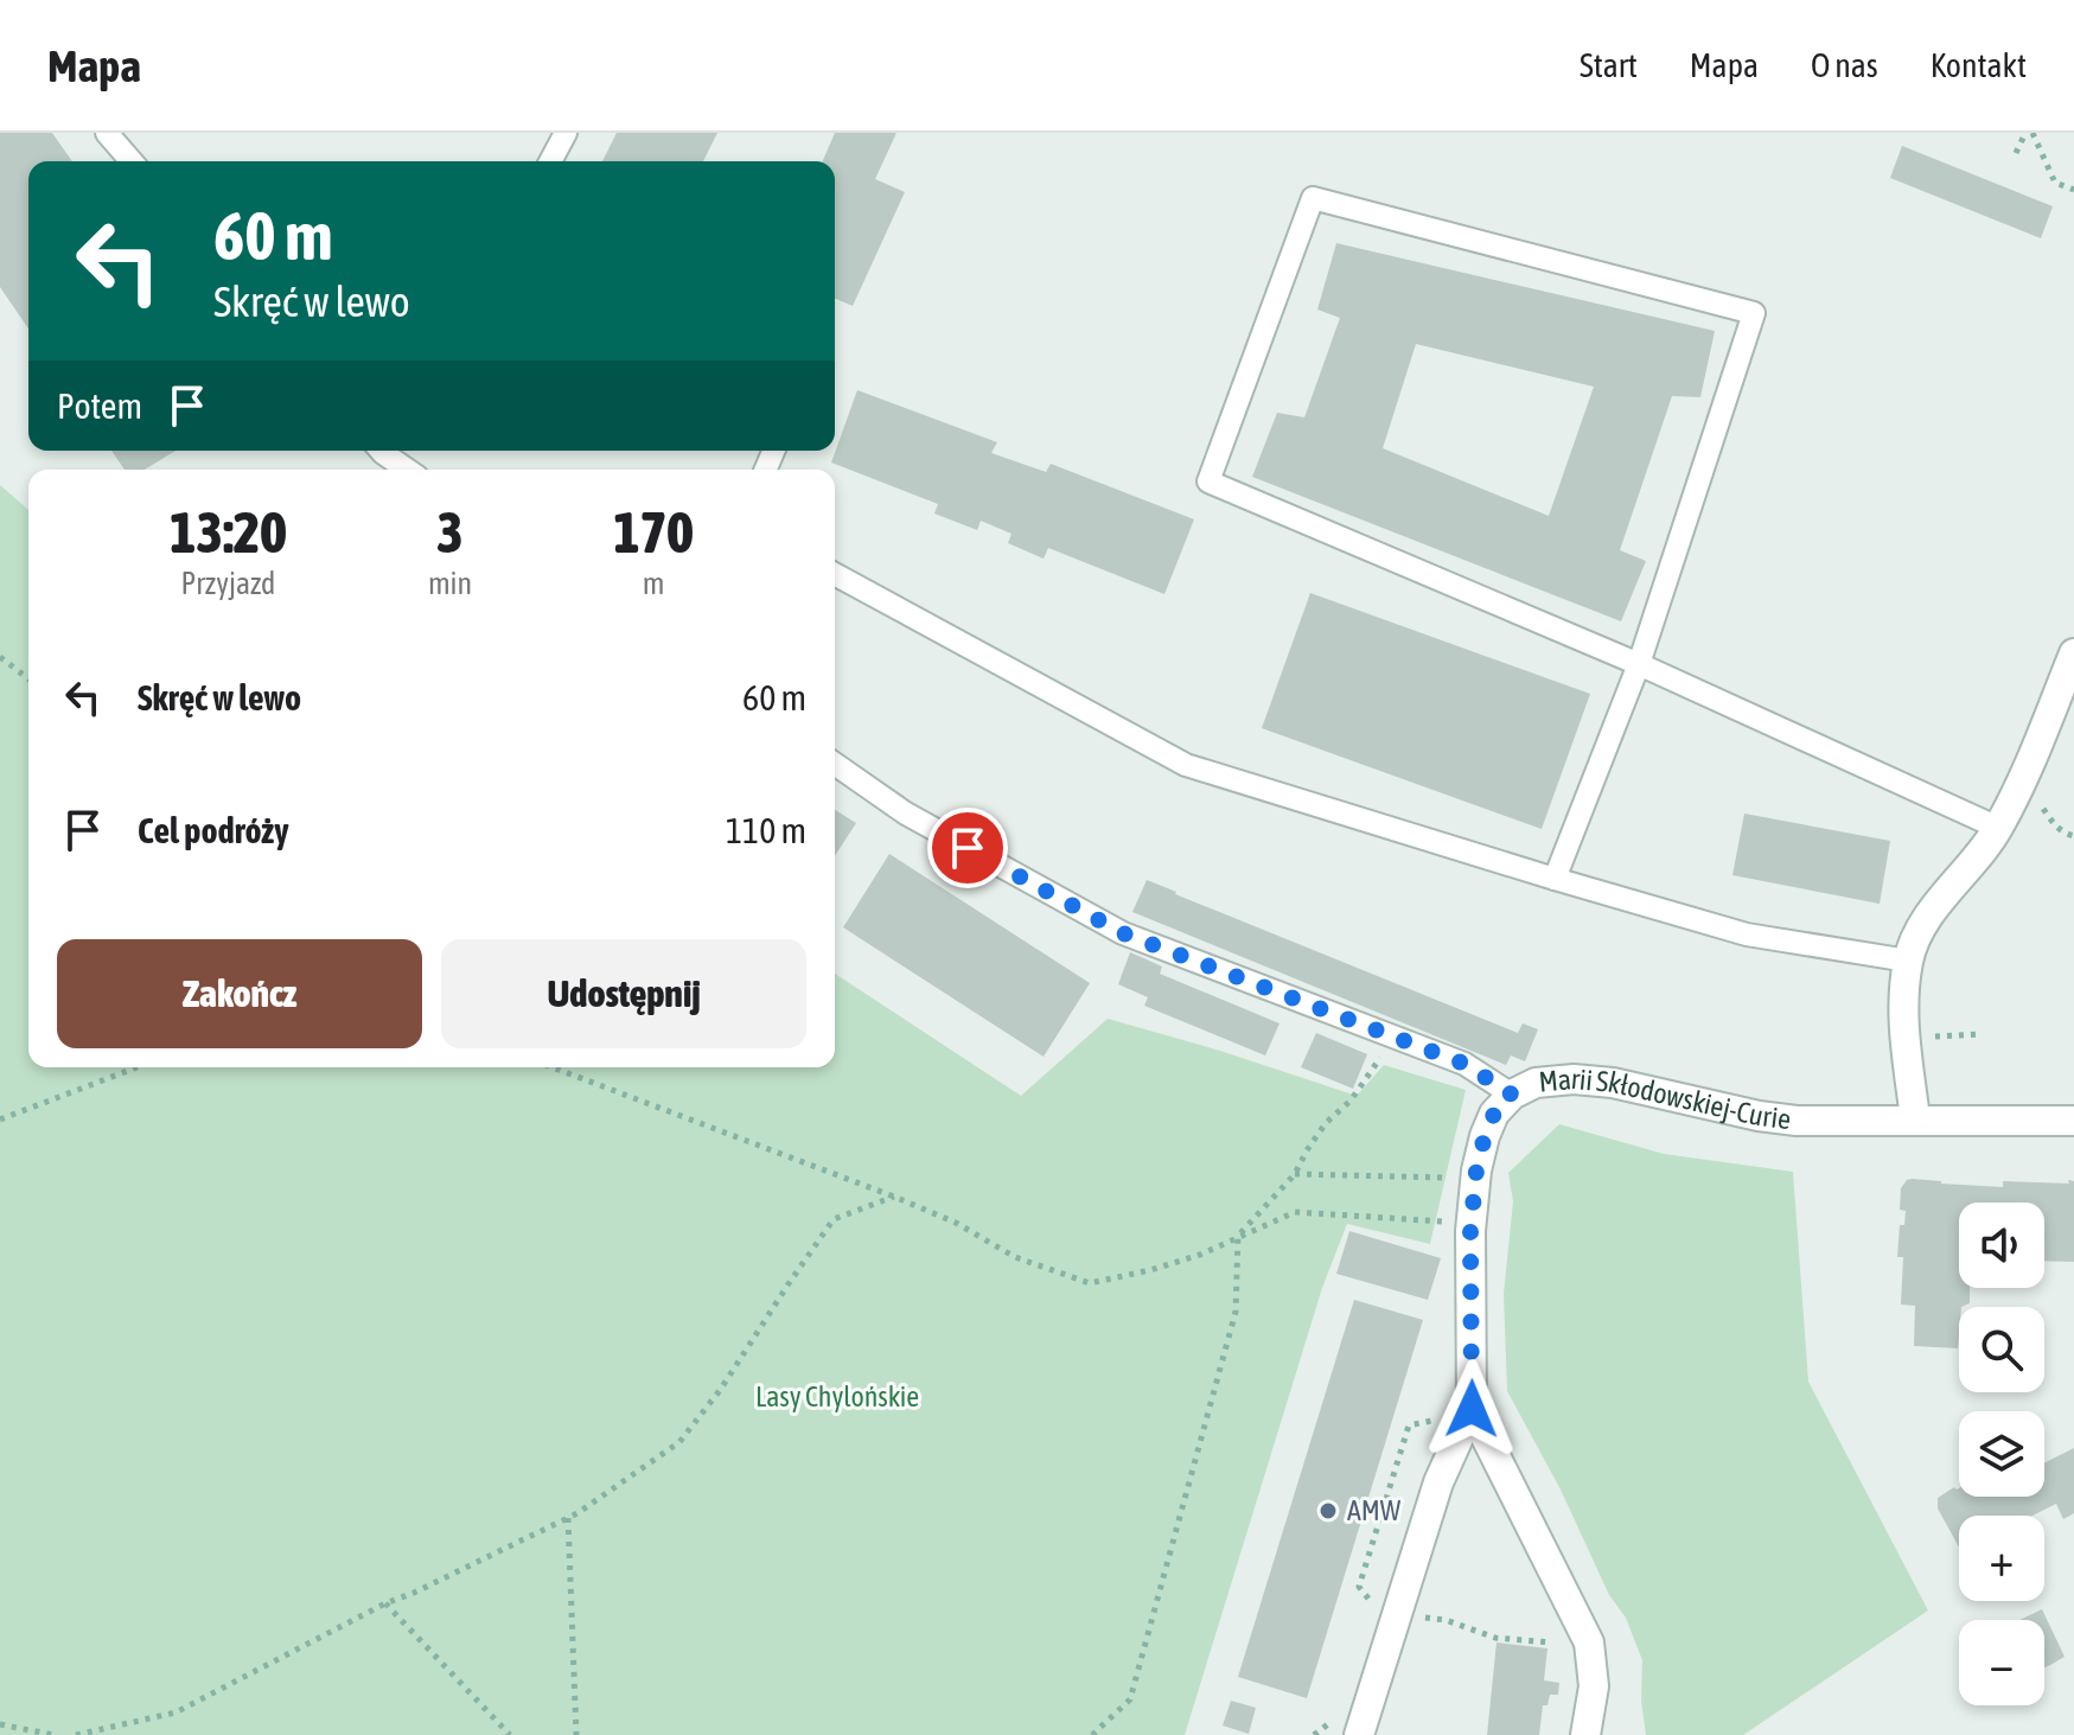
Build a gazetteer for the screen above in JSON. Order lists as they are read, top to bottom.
{
  "streets": {
    "street": ["Marii Skłodowskiej-Curie"]
  },
  "parks": ["Lasy Chylońskie"],
  "places": ["AMW"],
  "page": {
    "header": "Mapa",
    "nav": [
      "Start",
      "Mapa",
      "O nas",
      "Kontakt"
    ],
    "turn": ["60 m", "Skręć w lewo"],
    "then": "Potem",
    "eta": [
      "13:20",
      "Przyjazd",
      "3",
      "min",
      "170",
      "m"
    ],
    "list": [
      {
        "name": "Skręć w lewo",
        "value": "60 m"
      },
      {
        "name": "Cel podróży",
        "value": "110 m"
      }
    ],
    "buttons": ["Zakończ", "Udostępnij"],
    "map_buttons": ["+", "−"]
  }
}
